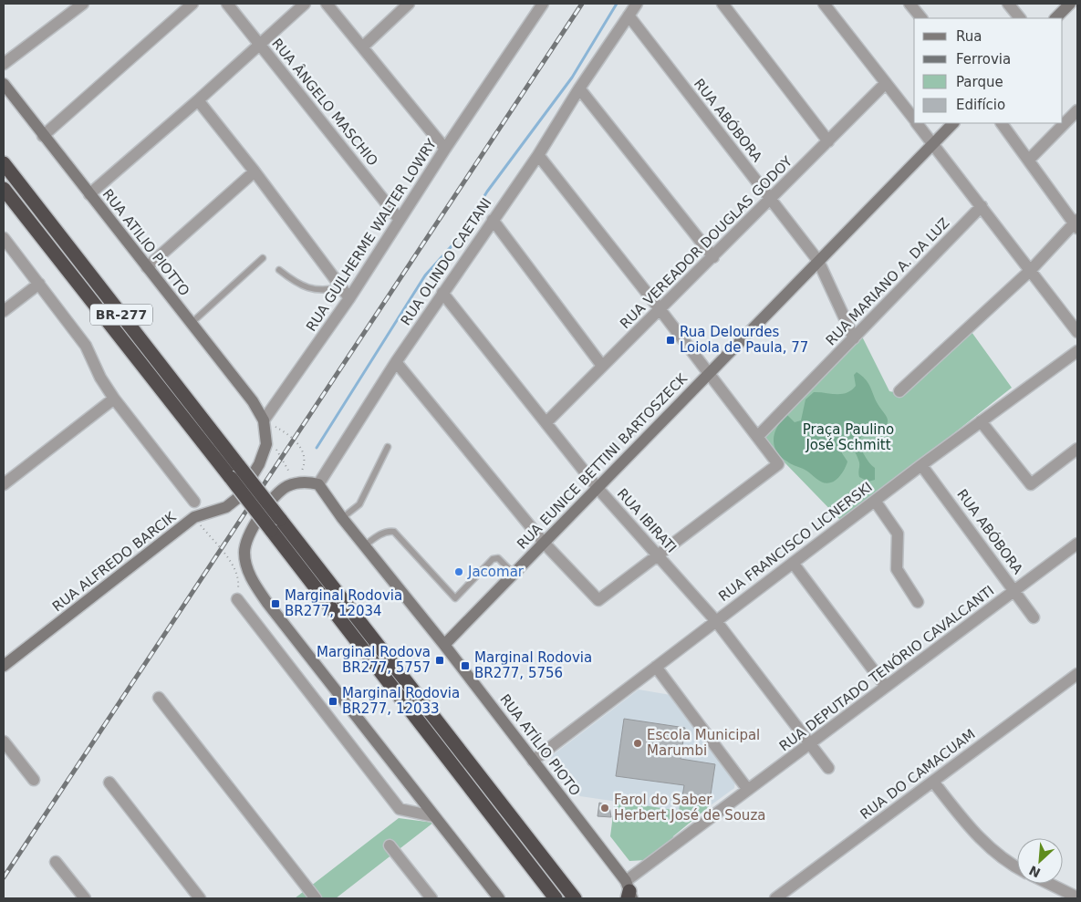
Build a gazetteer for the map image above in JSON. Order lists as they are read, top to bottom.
{
  "streets": {
    "highway": ["BR-277"],
    "street": [
      "RUA ÂNGELO MASCHIO",
      "RUA ABÓBORA",
      "RUA GUILHERME WALTER LOWRY",
      "RUA ATILIO PIOTTO",
      "RUA VEREADOR DOUGLAS GODOY",
      "RUA OLINDO CAETANI",
      "RUA MARIANO A. DA LUZ",
      "RUA EUNICE BETTINI BARTOSZECK",
      "RUA IBIRATI",
      "RUA FRANCISCO LICNERSKI",
      "RUA ALFREDO BARCIK",
      "RUA DEPUTADO TENÓRIO CAVALCANTI",
      "RUA ATÍLIO PIOTO",
      "RUA DO CAMACUAM"
    ]
  },
  "crossings": [
    ["RUA ÂNGELO MASCHIO", "RUA GUILHERME WALTER LOWRY"],
    ["RUA ABÓBORA", "RUA VEREADOR DOUGLAS GODOY"],
    ["RUA ABÓBORA", "RUA OLINDO CAETANI"],
    ["RUA ABÓBORA", "RUA MARIANO A. DA LUZ"],
    ["RUA ABÓBORA", "RUA EUNICE BETTINI BARTOSZECK"],
    ["RUA ABÓBORA", "RUA FRANCISCO LICNERSKI"],
    ["RUA ABÓBORA", "RUA DEPUTADO TENÓRIO CAVALCANTI"],
    ["RUA GUILHERME WALTER LOWRY", "RUA ATILIO PIOTTO"],
    ["RUA GUILHERME WALTER LOWRY", "RUA ALFREDO BARCIK"],
    ["RUA ATILIO PIOTTO", "RUA ALFREDO BARCIK"],
    ["RUA VEREADOR DOUGLAS GODOY", "RUA IBIRATI"],
    ["RUA OLINDO CAETANI", "RUA IBIRATI"],
    ["RUA OLINDO CAETANI", "RUA ATÍLIO PIOTO"],
    ["RUA EUNICE BETTINI BARTOSZECK", "RUA IBIRATI"],
    ["RUA EUNICE BETTINI BARTOSZECK", "RUA ATÍLIO PIOTO"],
    ["RUA IBIRATI", "RUA FRANCISCO LICNERSKI"],
    ["RUA IBIRATI", "RUA DEPUTADO TENÓRIO CAVALCANTI"],
    ["RUA FRANCISCO LICNERSKI", "RUA ATÍLIO PIOTO"],
    ["RUA DEPUTADO TENÓRIO CAVALCANTI", "RUA ATÍLIO PIOTO"]
  ],
  "parks": ["Praça Paulino José Schmitt"],
  "places": {
    "transit": [
      "Rua Delourdes Loiola de Paula, 77",
      "Marginal Rodovia BR277, 12034",
      "Marginal Rodova BR277, 5757",
      "Marginal Rodovia BR277, 5756",
      "Marginal Rodovia BR277, 12033"
    ],
    "other": ["Jacomar", "Escola Municipal Marumbi", "Farol do Saber Herbert José de Souza"]
  },
  "legend": [
    "Rua",
    "Ferrovia",
    "Parque",
    "Edifício"
  ],
  "north": "bottom left"
}
